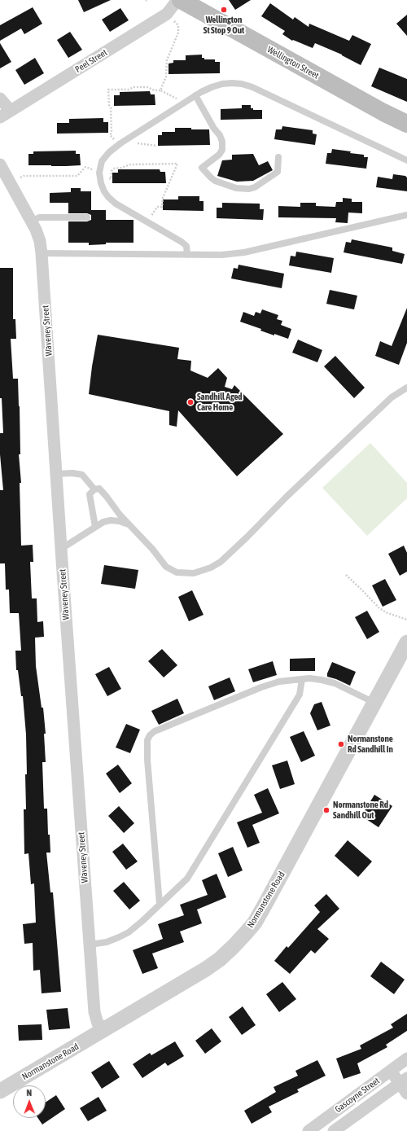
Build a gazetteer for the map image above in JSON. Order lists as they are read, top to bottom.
{
  "streets": {
    "main road": ["Wellington Street"],
    "street": [
      "Peel Street",
      "Waveney Street",
      "Normanstone Road",
      "Gascoyne Street"
    ]
  },
  "crossings": [
    ["Waveney Street", "Normanstone Road"]
  ],
  "places": [
    "Wellington St Stop 9 Out",
    "Sandhill Aged Care Home",
    "Normanstone Rd Sandhill In",
    "Normanstone Rd Sandhill Out"
  ],
  "north": "top"
}
